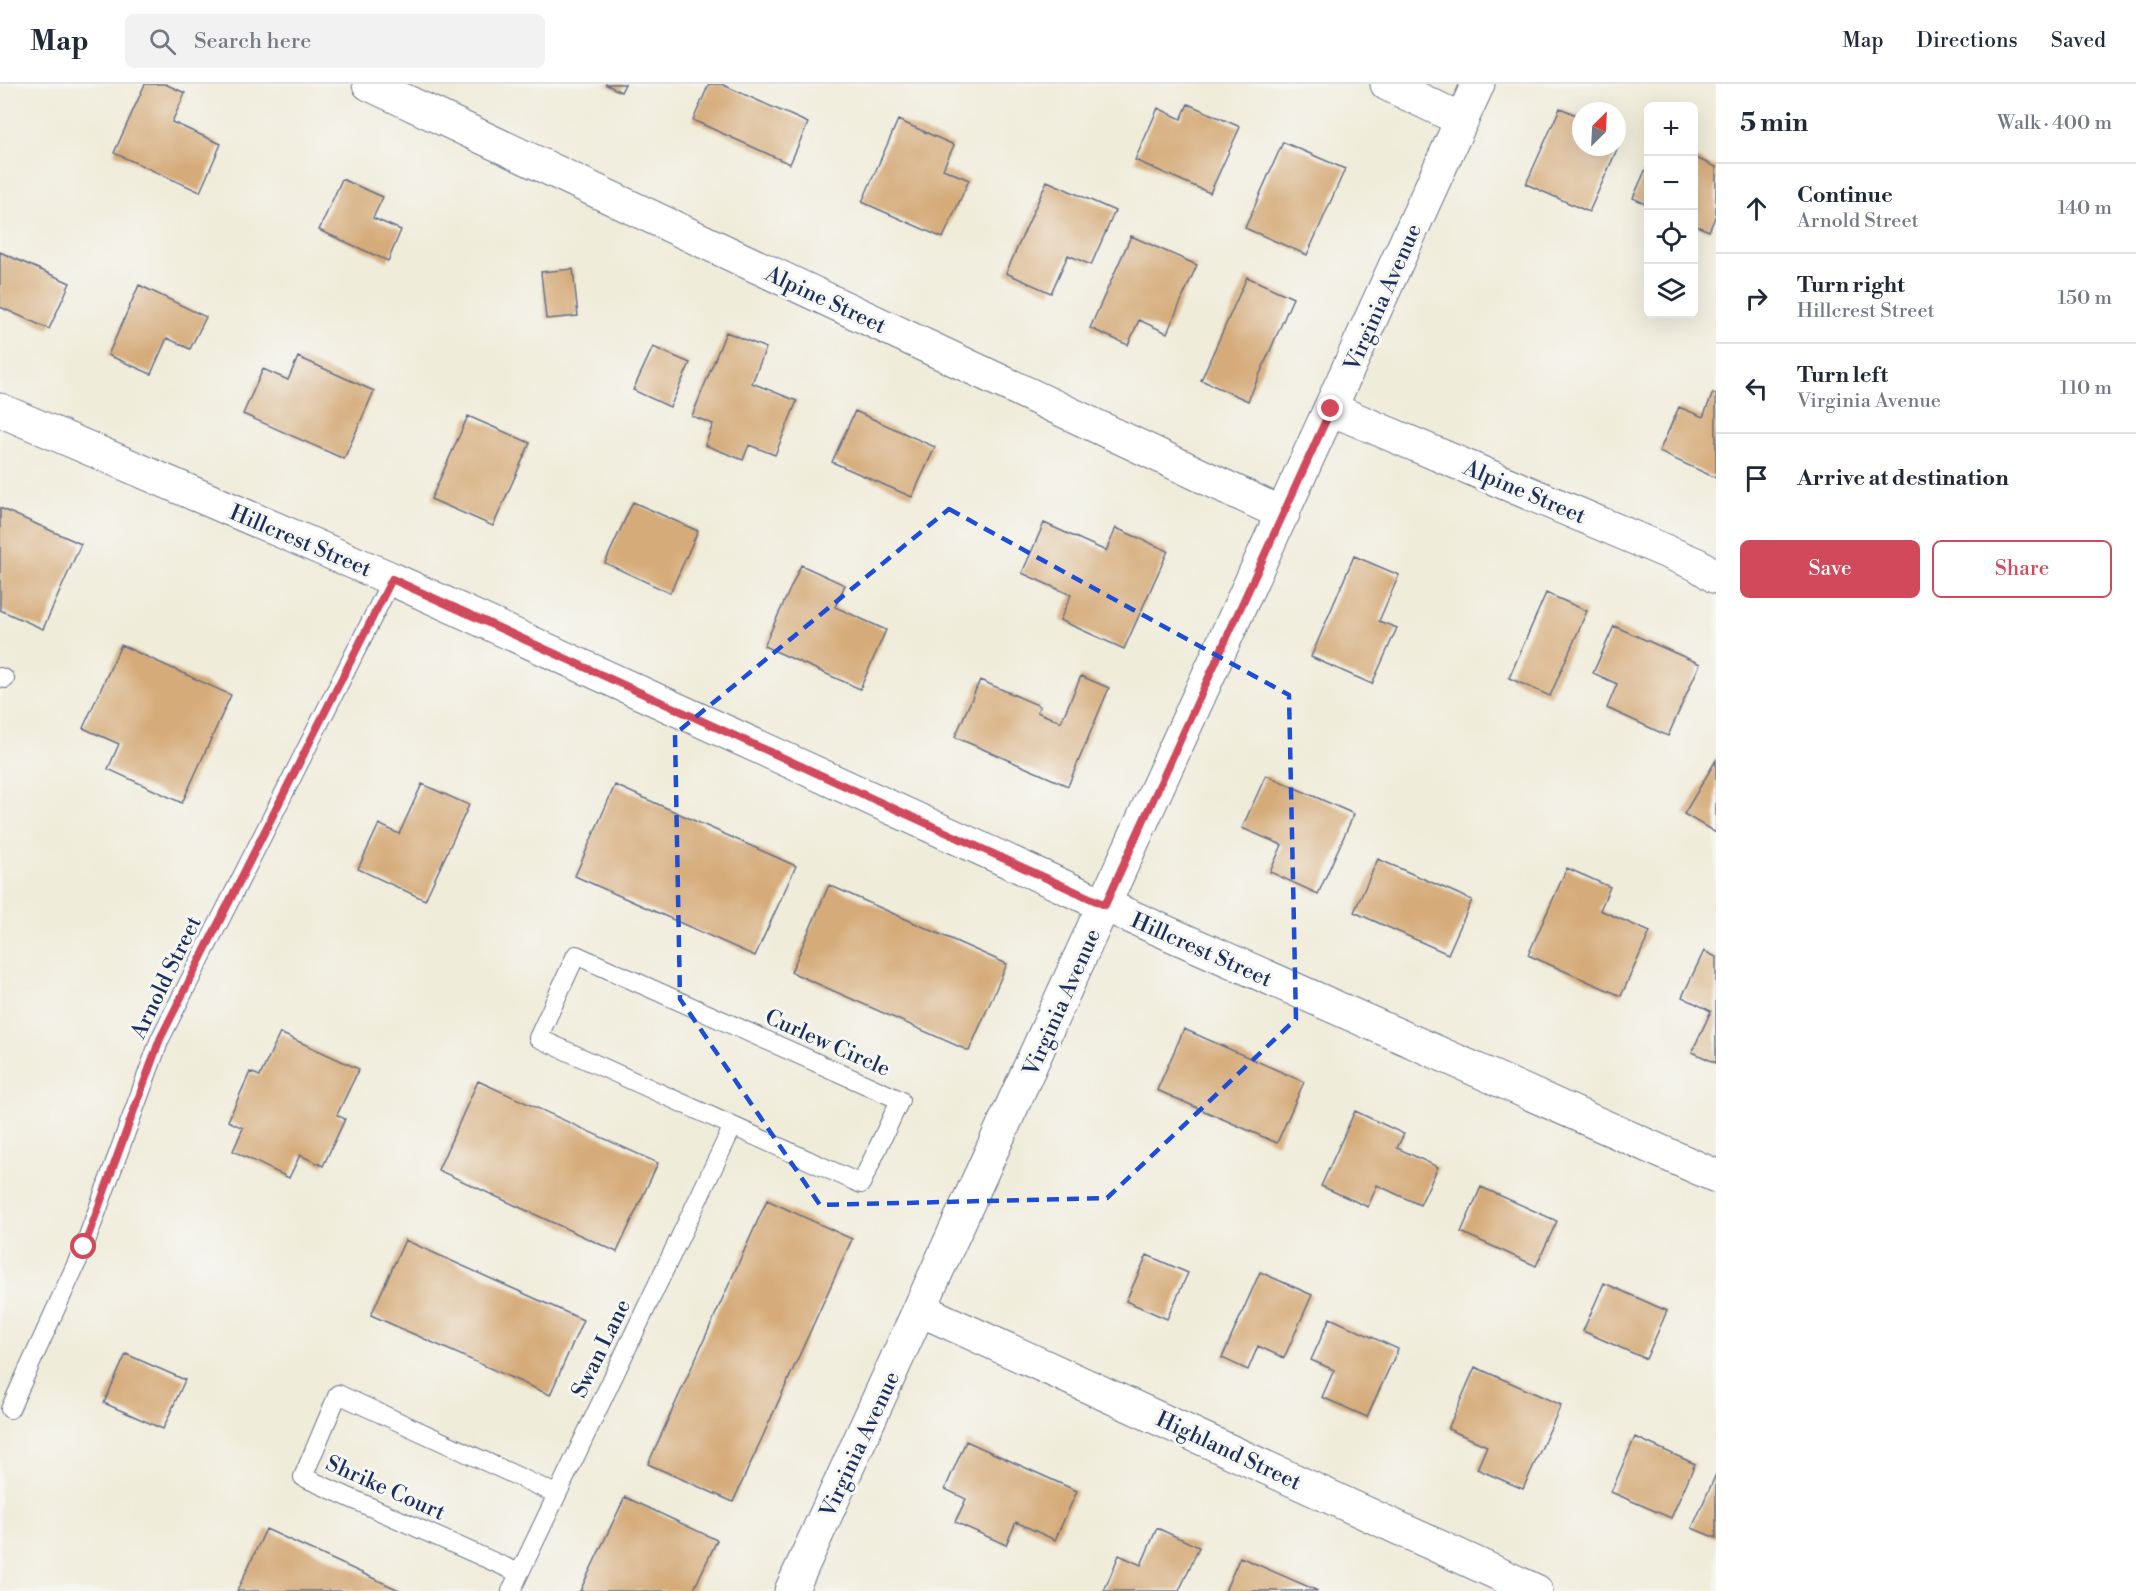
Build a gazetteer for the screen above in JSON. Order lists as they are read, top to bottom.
{
  "streets": {
    "street": [
      "Virginia Avenue",
      "Alpine Street",
      "Hillcrest Street",
      "Highland Street"
    ],
    "lane": [
      "Arnold Street",
      "Curlew Circle",
      "Swan Lane",
      "Shrike Court"
    ]
  },
  "crossings": [
    ["Virginia Avenue", "Alpine Street"],
    ["Virginia Avenue", "Hillcrest Street"],
    ["Virginia Avenue", "Highland Street"],
    ["Hillcrest Street", "Arnold Street"],
    ["Curlew Circle", "Swan Lane"],
    ["Swan Lane", "Shrike Court"]
  ],
  "north": "top right",
  "page": {
    "header": "Map",
    "search": "Search here",
    "nav": ["Map", "Directions", "Saved"],
    "heading": ["5 min", "Walk · 400 m"],
    "map_buttons": ["+", "−"],
    "list": [
      ["Continue", "Arnold Street", "140 m"],
      ["Turn right", "Hillcrest Street", "150 m"],
      ["Turn left", "Virginia Avenue", "110 m"],
      "Arrive at destination"
    ],
    "buttons": ["Save", "Share"]
  }
}
